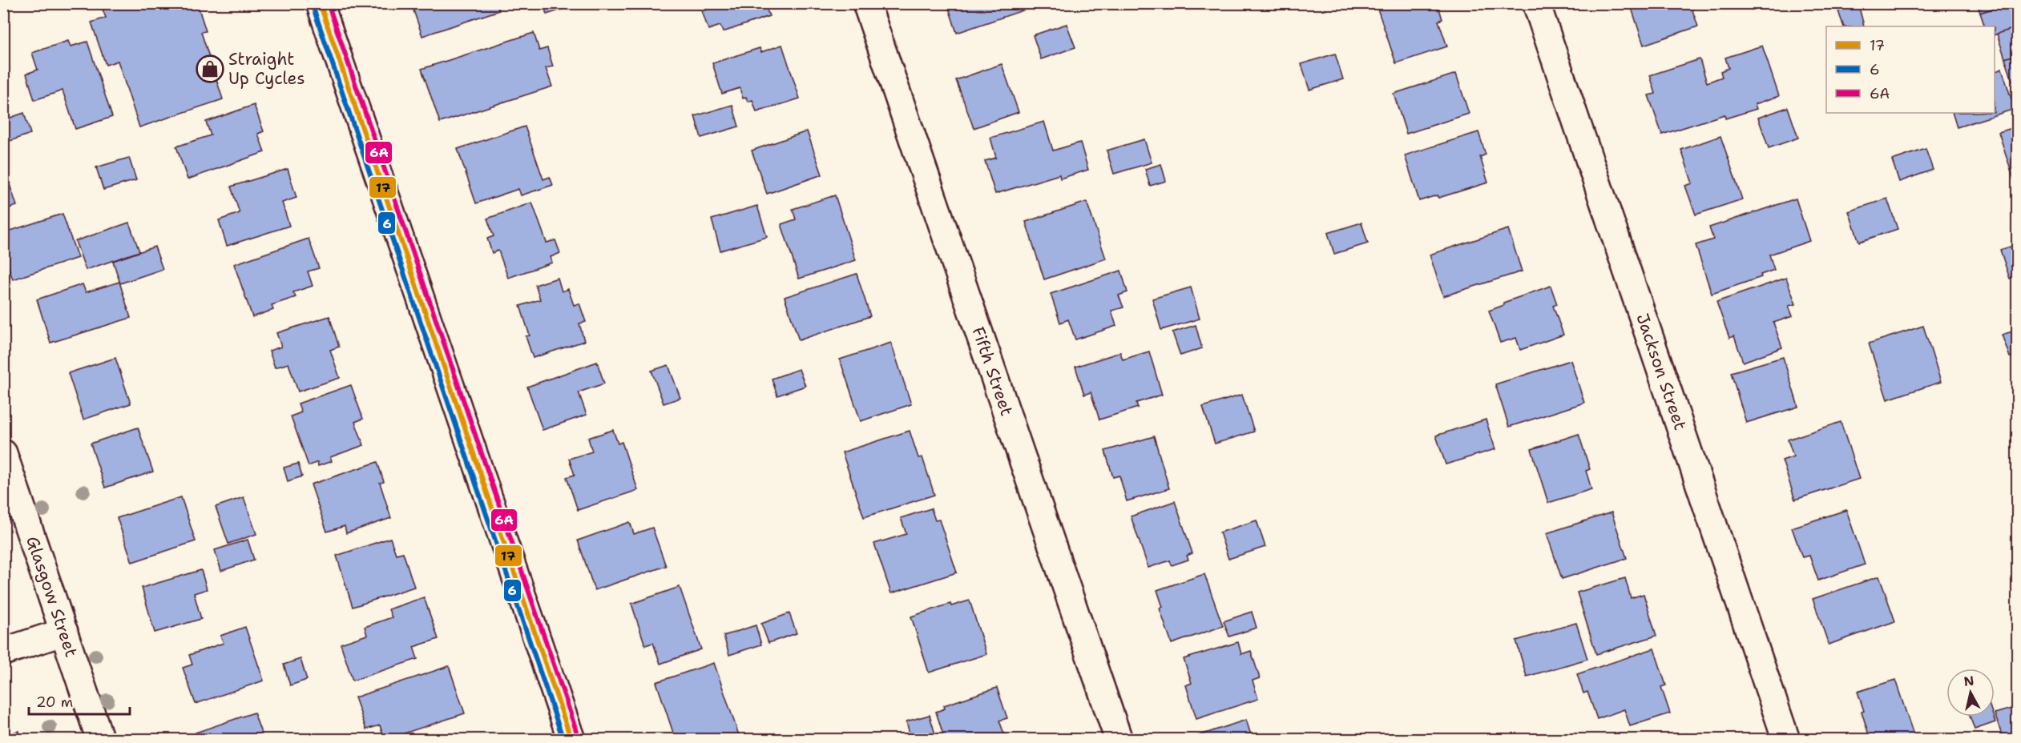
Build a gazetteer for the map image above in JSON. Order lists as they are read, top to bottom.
{
  "streets": {
    "street": ["Fifth Street", "Jackson Street", "Glasgow Street"]
  },
  "places": {
    "shop": ["Straight Up Cycles"]
  },
  "lines": ["transit line 17", "transit line 6A", "transit line 6"],
  "legend": ["17", "6", "6A"],
  "scale_bar": "20 m",
  "north": "top"
}
